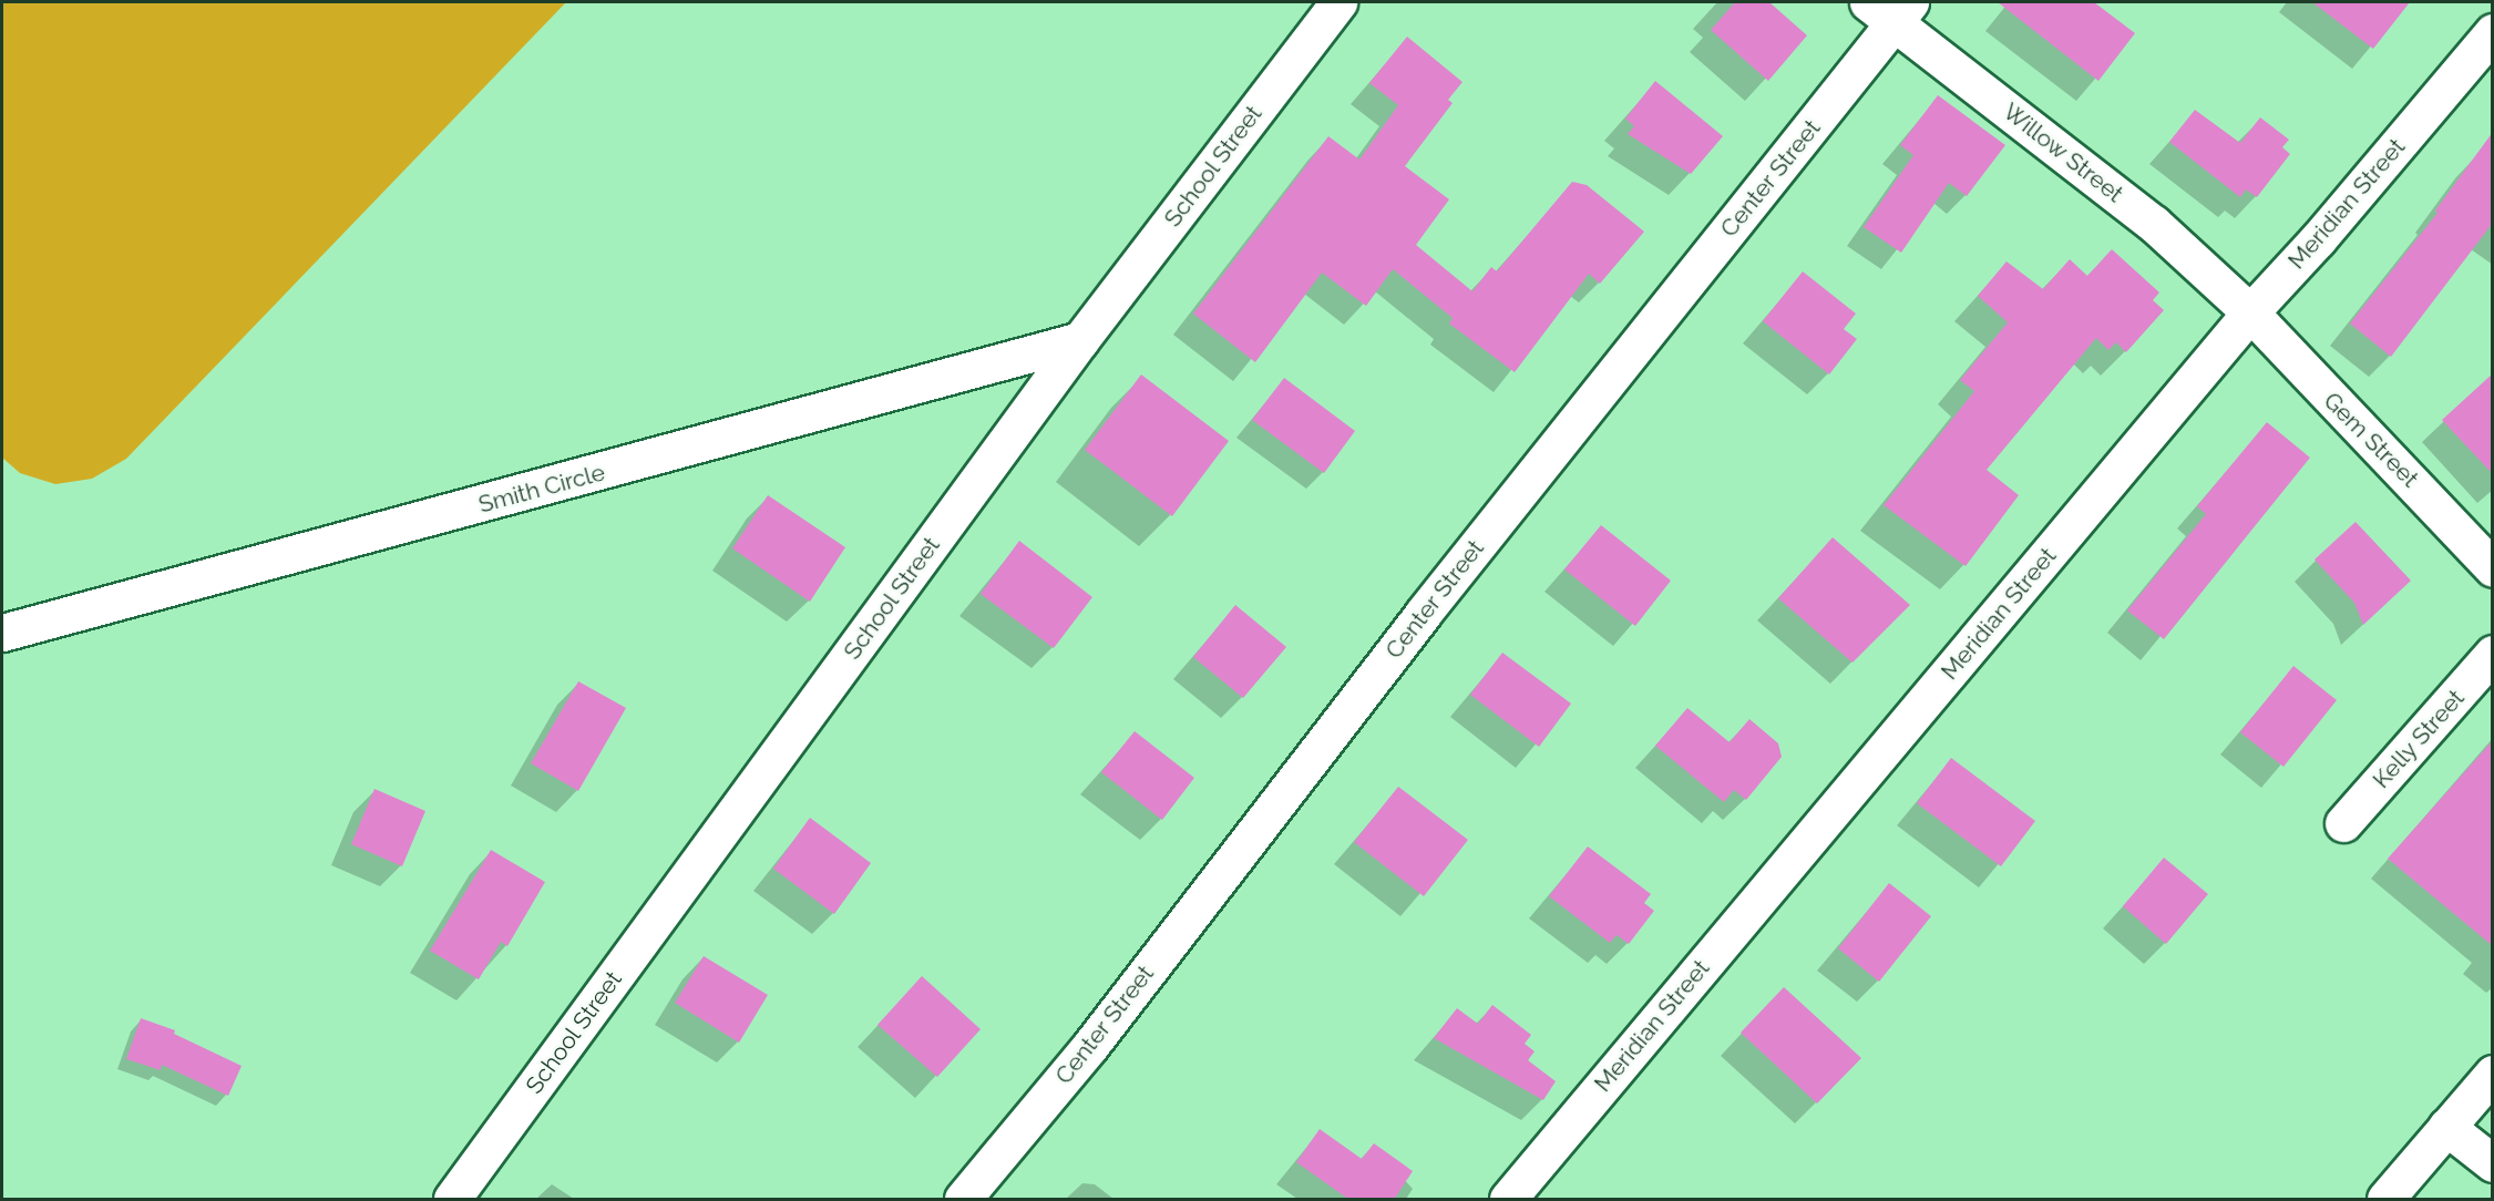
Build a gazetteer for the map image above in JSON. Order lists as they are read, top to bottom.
{
  "streets": {
    "street": [
      "Willow Street",
      "School Street",
      "Center Street",
      "Meridian Street",
      "Gem Street",
      "Smith Circle",
      "Kelly Street"
    ]
  },
  "crossings": [
    ["Willow Street", "Center Street"],
    ["Willow Street", "Meridian Street"],
    ["Willow Street", "Gem Street"],
    ["School Street", "Smith Circle"],
    ["Meridian Street", "Gem Street"]
  ]
}
